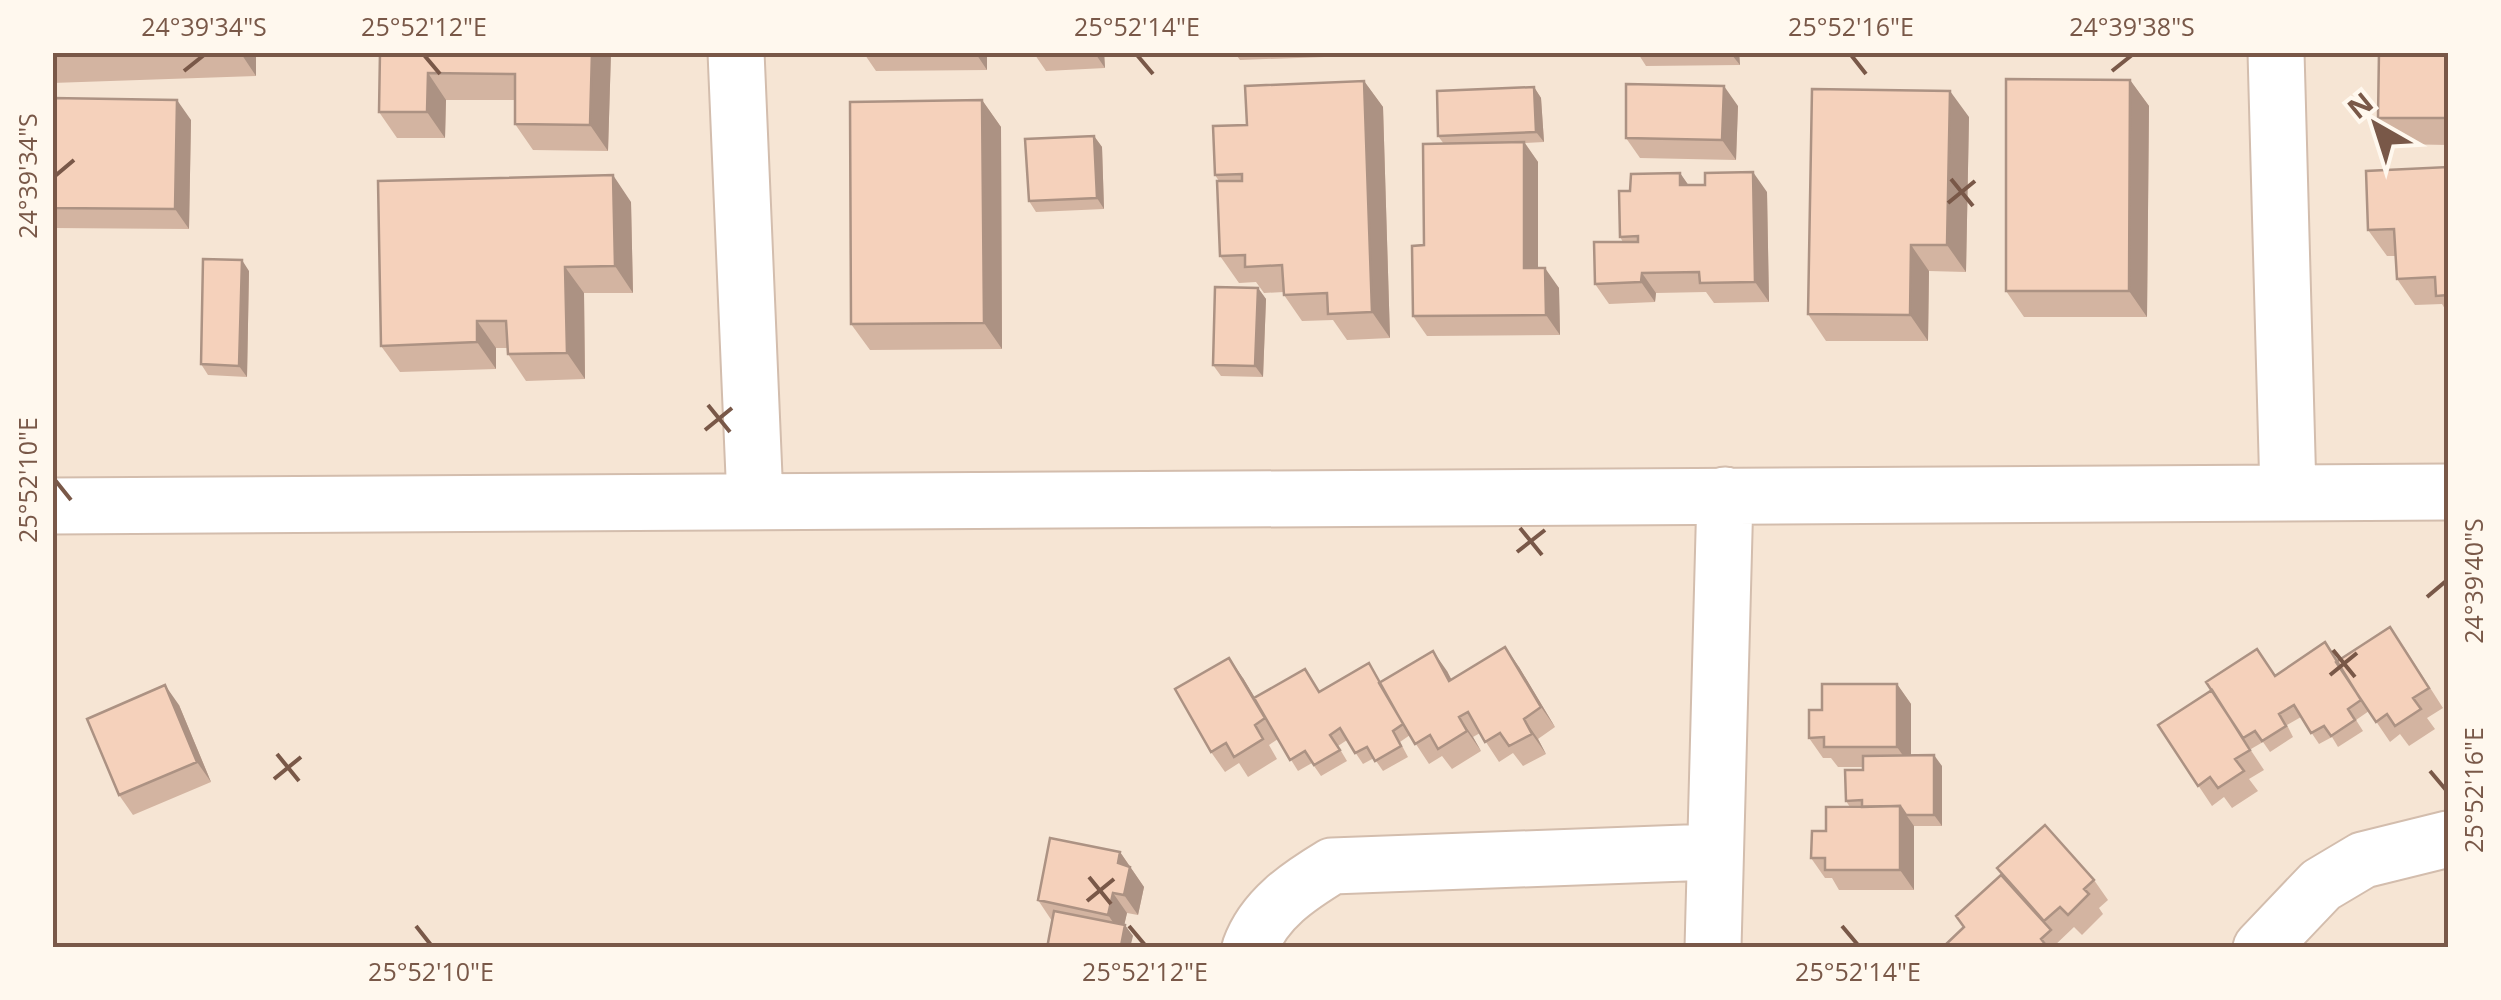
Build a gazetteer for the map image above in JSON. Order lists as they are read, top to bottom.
{
  "north": "top left",
  "coordinates": [
    "24°39'34\"S",
    "25°52'12\"E",
    "25°52'14\"E",
    "25°52'16\"E",
    "24°39'38\"S",
    "25°52'10\"E",
    "24°39'40\"S"
  ]
}
